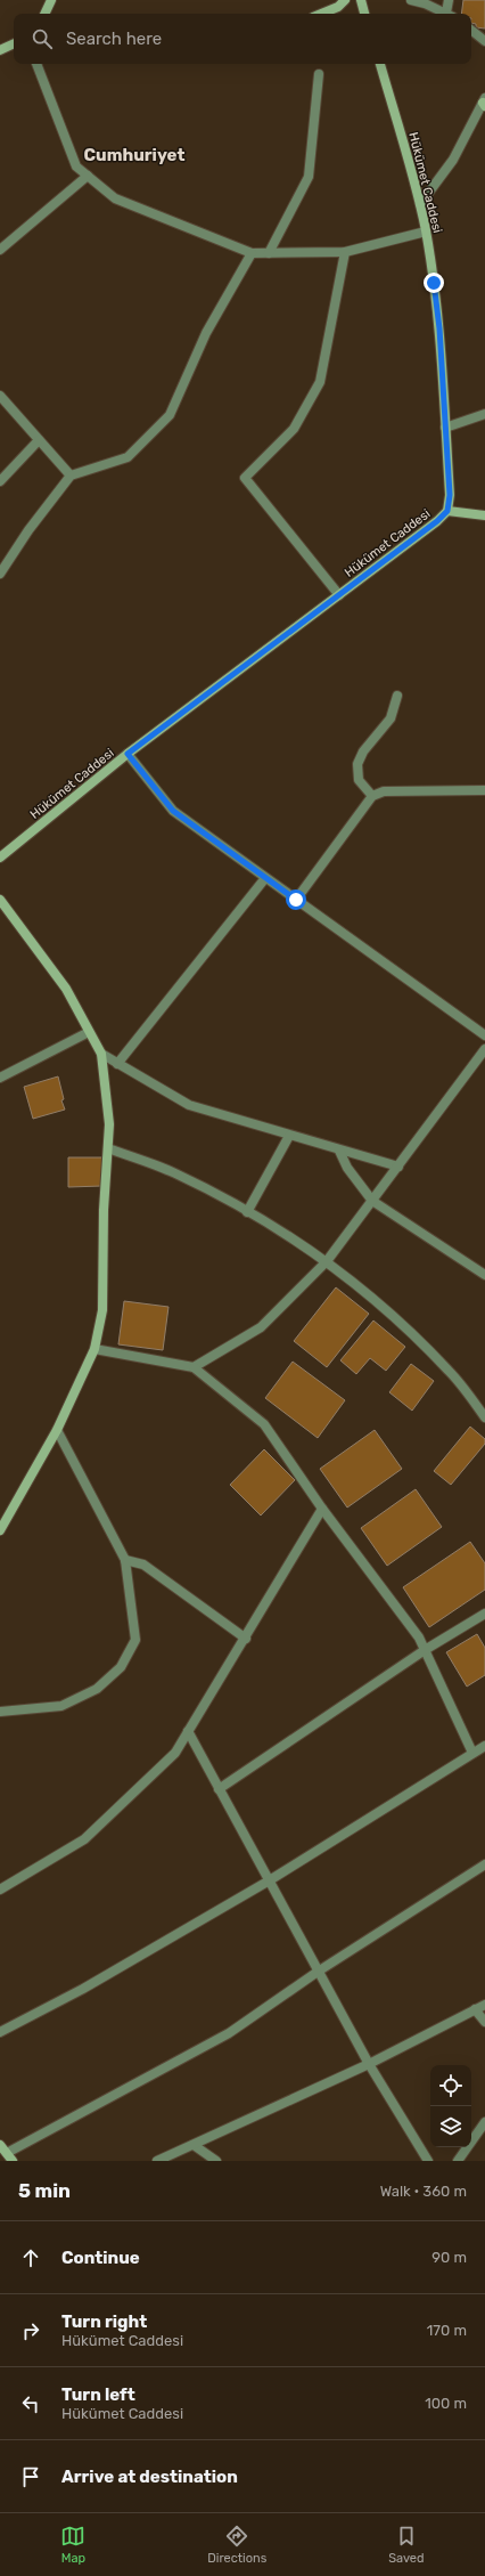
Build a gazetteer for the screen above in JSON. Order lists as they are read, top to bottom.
{
  "streets": {
    "main road": ["Hükümet Caddesi"]
  },
  "districts": ["Cumhuriyet"],
  "page": {
    "search": "Search here",
    "heading": ["5 min", "Walk · 360 m"],
    "list": [
      ["Continue", "90 m"],
      ["Turn right", "Hükümet Caddesi", "170 m"],
      ["Turn left", "Hükümet Caddesi", "100 m"],
      "Arrive at destination"
    ],
    "nav": ["Map", "Directions", "Saved"]
  }
}
